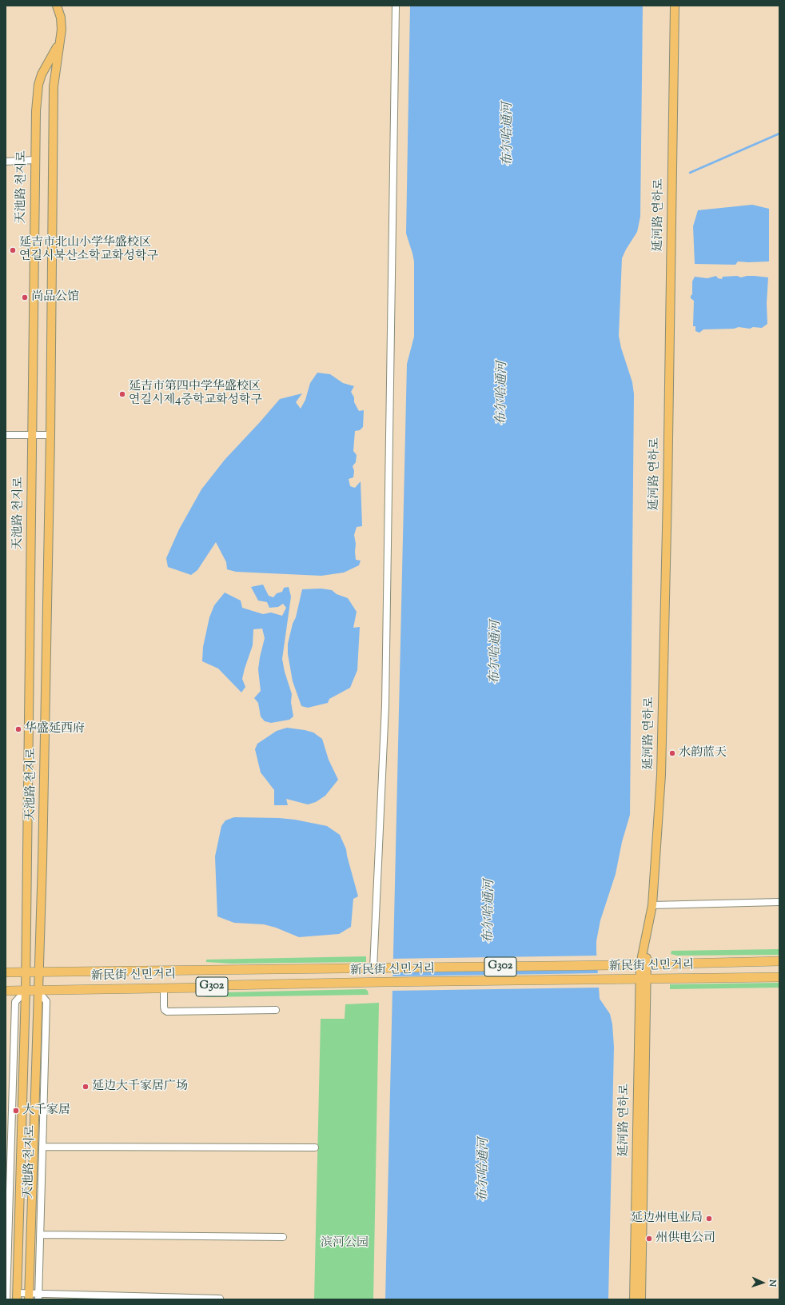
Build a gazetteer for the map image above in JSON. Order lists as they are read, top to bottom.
{
  "streets": {
    "highway": ["G302", "新民街 신민거리"],
    "main road": ["天池路 천지로", "延河路 연하로"]
  },
  "crossings": [
    ["天池路 천지로", "新民街 신민거리"],
    ["延河路 연하로", "新民街 신민거리"]
  ],
  "water": ["布尔哈通河"],
  "parks": ["滨河公园"],
  "places": [
    "延吉市北山小学华盛校区 연길시북산소학교화성학구",
    "尚品公馆",
    "延吉市第四中学华盛校区 연길시제4중학교화성학구",
    "华盛延西府",
    "水韵蓝天",
    "延边大千家居广场",
    "大千家居",
    "延边州电业局",
    "州供电公司"
  ],
  "north": "right"
}
